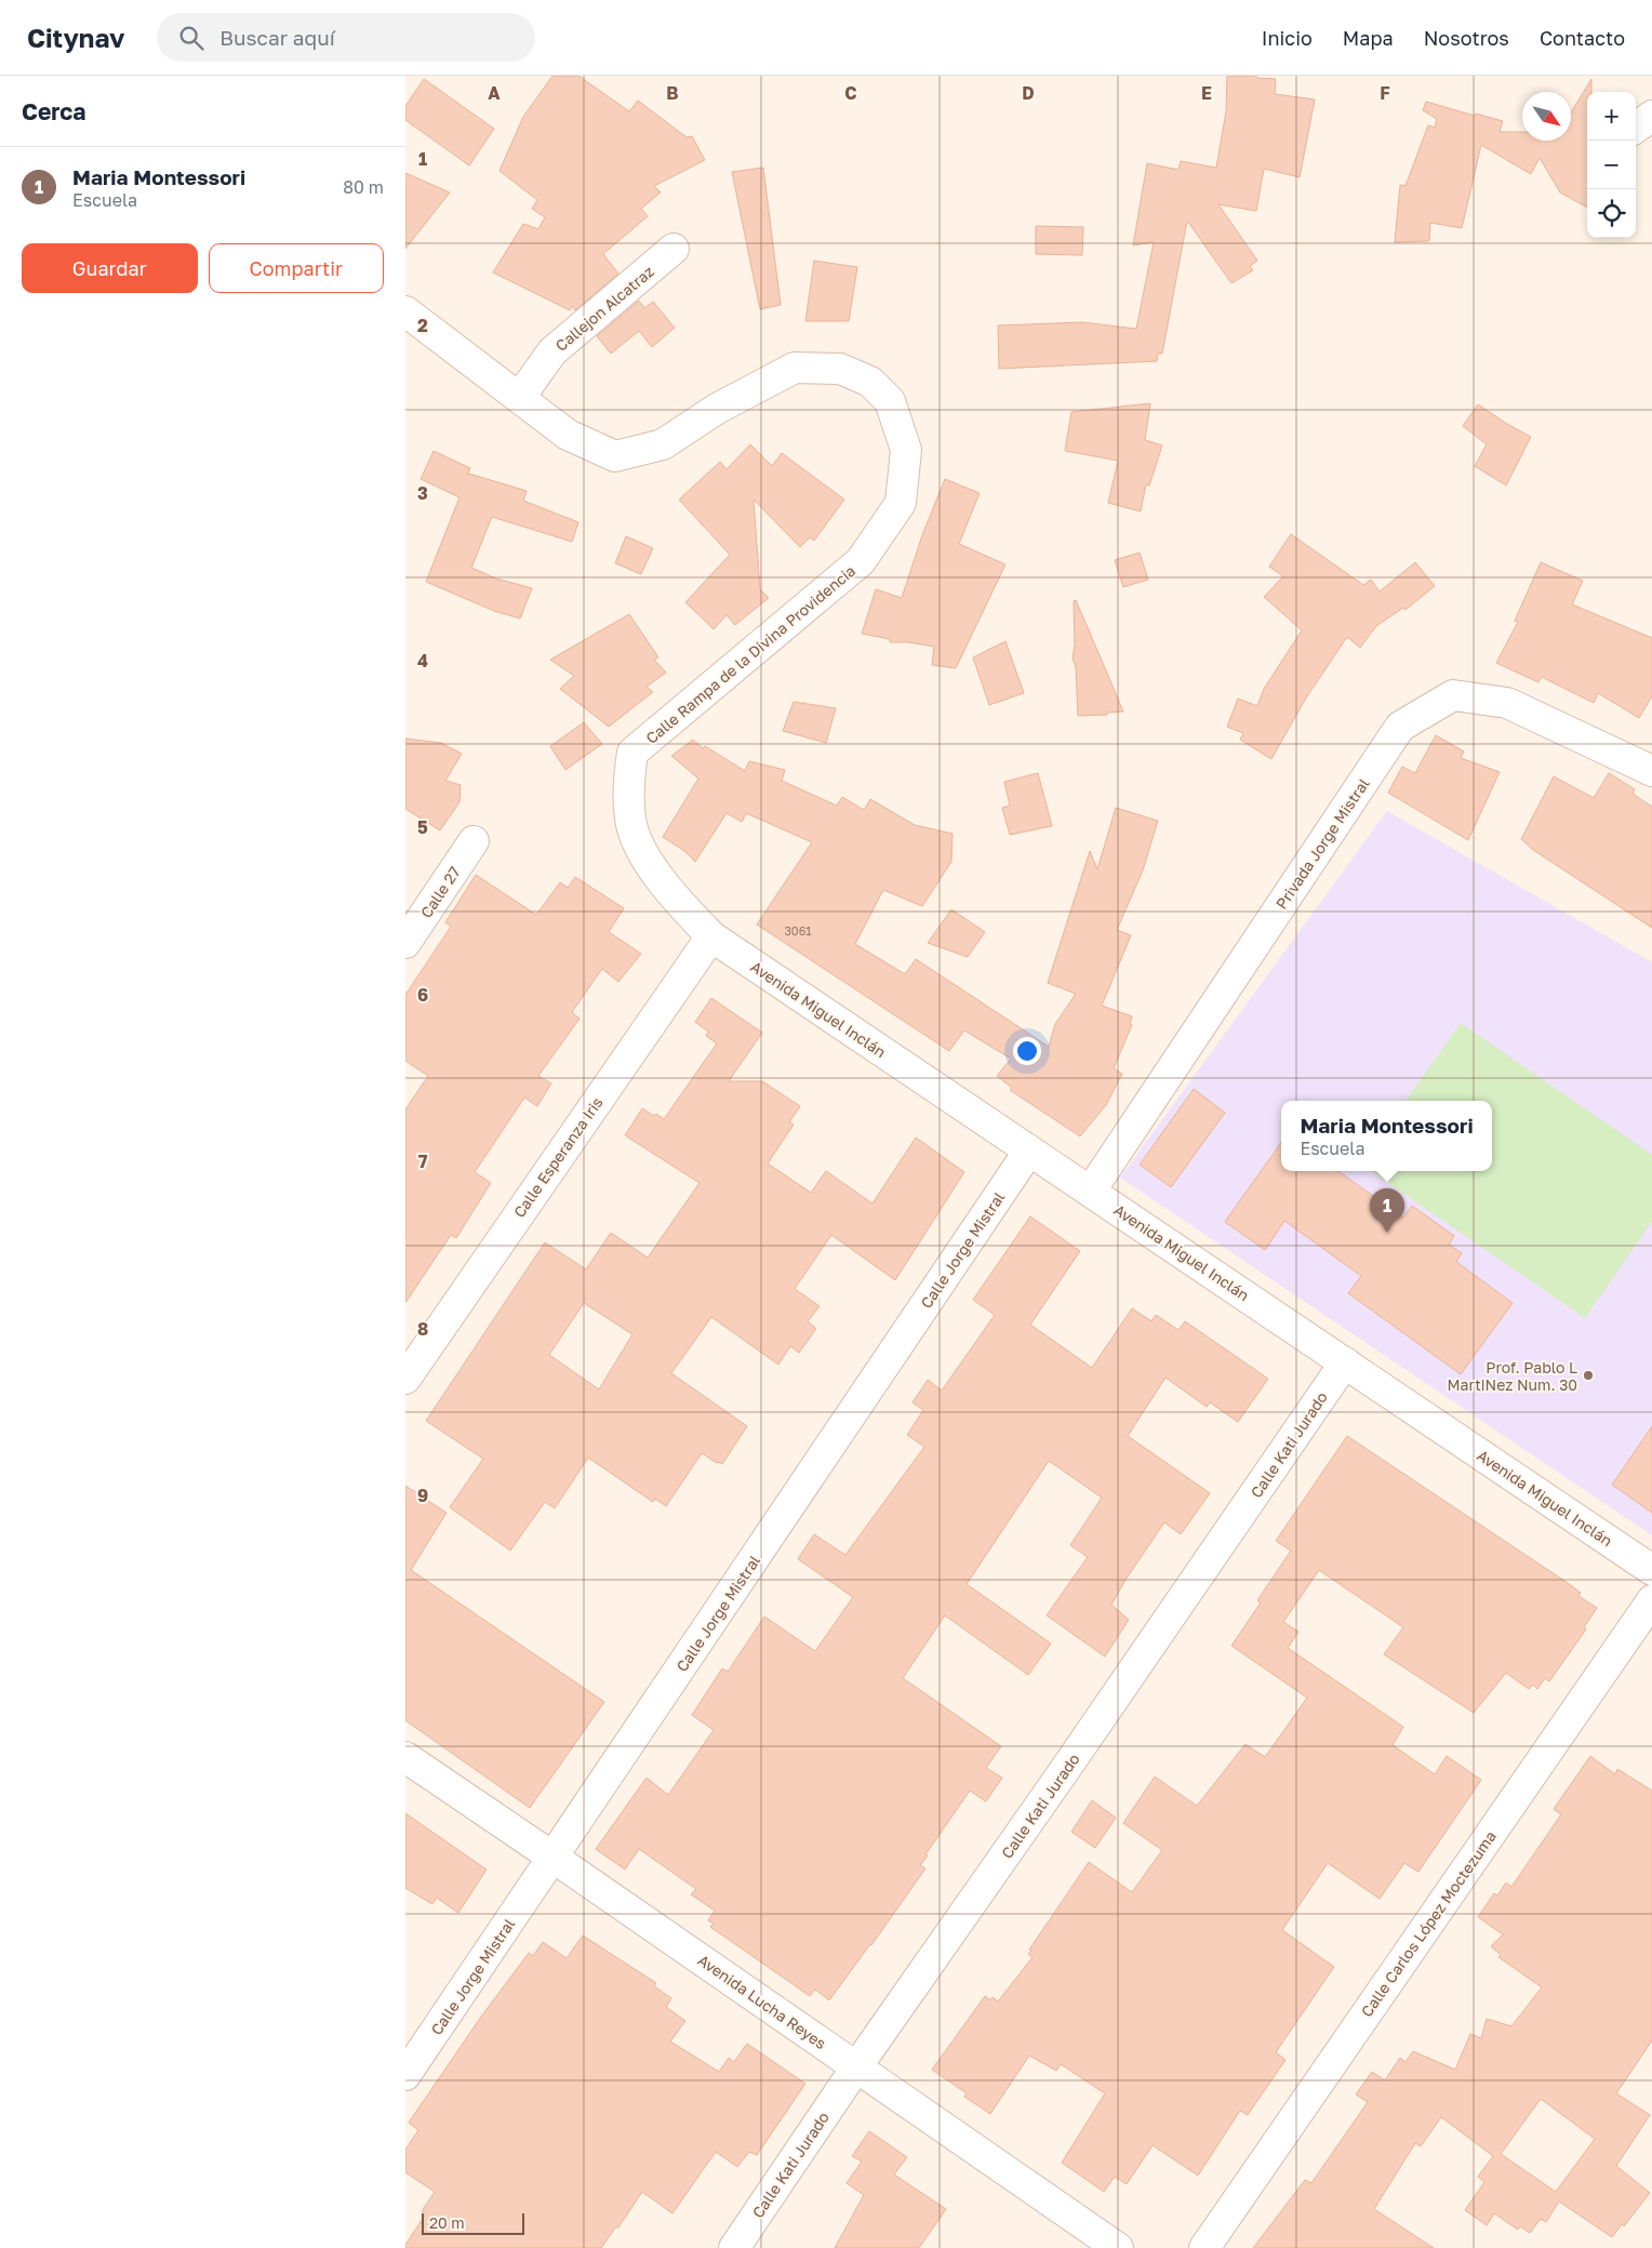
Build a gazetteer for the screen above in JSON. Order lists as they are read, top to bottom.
{
  "streets": {
    "street": [
      "Callejon Alcatraz",
      "Calle Rampa de la Divina Providencia",
      "Privada Jorge Mistral",
      "Calle 27",
      "Avenida Miguel Inclán",
      "Calle Esperanza Iris",
      "Calle Jorge Mistral",
      "Calle Kati Jurado",
      "Calle Carlos López Moctezuma",
      "Avenida Lucha Reyes"
    ]
  },
  "crossings": [
    ["Callejon Alcatraz", "Calle Rampa de la Divina Providencia"],
    ["Calle Rampa de la Divina Providencia", "Avenida Miguel Inclán"],
    ["Calle Rampa de la Divina Providencia", "Calle Esperanza Iris"],
    ["Privada Jorge Mistral", "Avenida Miguel Inclán"],
    ["Avenida Miguel Inclán", "Calle Esperanza Iris"],
    ["Avenida Miguel Inclán", "Calle Jorge Mistral"],
    ["Avenida Miguel Inclán", "Calle Kati Jurado"],
    ["Calle Jorge Mistral", "Avenida Lucha Reyes"],
    ["Calle Kati Jurado", "Avenida Lucha Reyes"]
  ],
  "places": ["Prof. Pablo L MartiNez Num. 30"],
  "house_numbers": ["3061"],
  "scale_bar": "20 m",
  "north": "bottom right",
  "page": {
    "header": "Citynav",
    "search": "Buscar aquí",
    "nav": [
      "Inicio",
      "Mapa",
      "Nosotros",
      "Contacto"
    ],
    "heading": "Cerca",
    "map_buttons": ["+", "−"],
    "list": [
      {
        "mark": "1",
        "name": "Maria Montessori",
        "note": "Escuela",
        "value": "80 m"
      }
    ],
    "buttons": ["Guardar", "Compartir"],
    "popup": ["Maria Montessori", "Escuela"],
    "pins": "1",
    "scale": "20 m"
  },
  "grid": {
    "columns": [
      "A",
      "B",
      "C",
      "D",
      "E",
      "F"
    ],
    "rows": [
      "1",
      "2",
      "3",
      "4",
      "5",
      "6",
      "7",
      "8",
      "9"
    ]
  }
}
